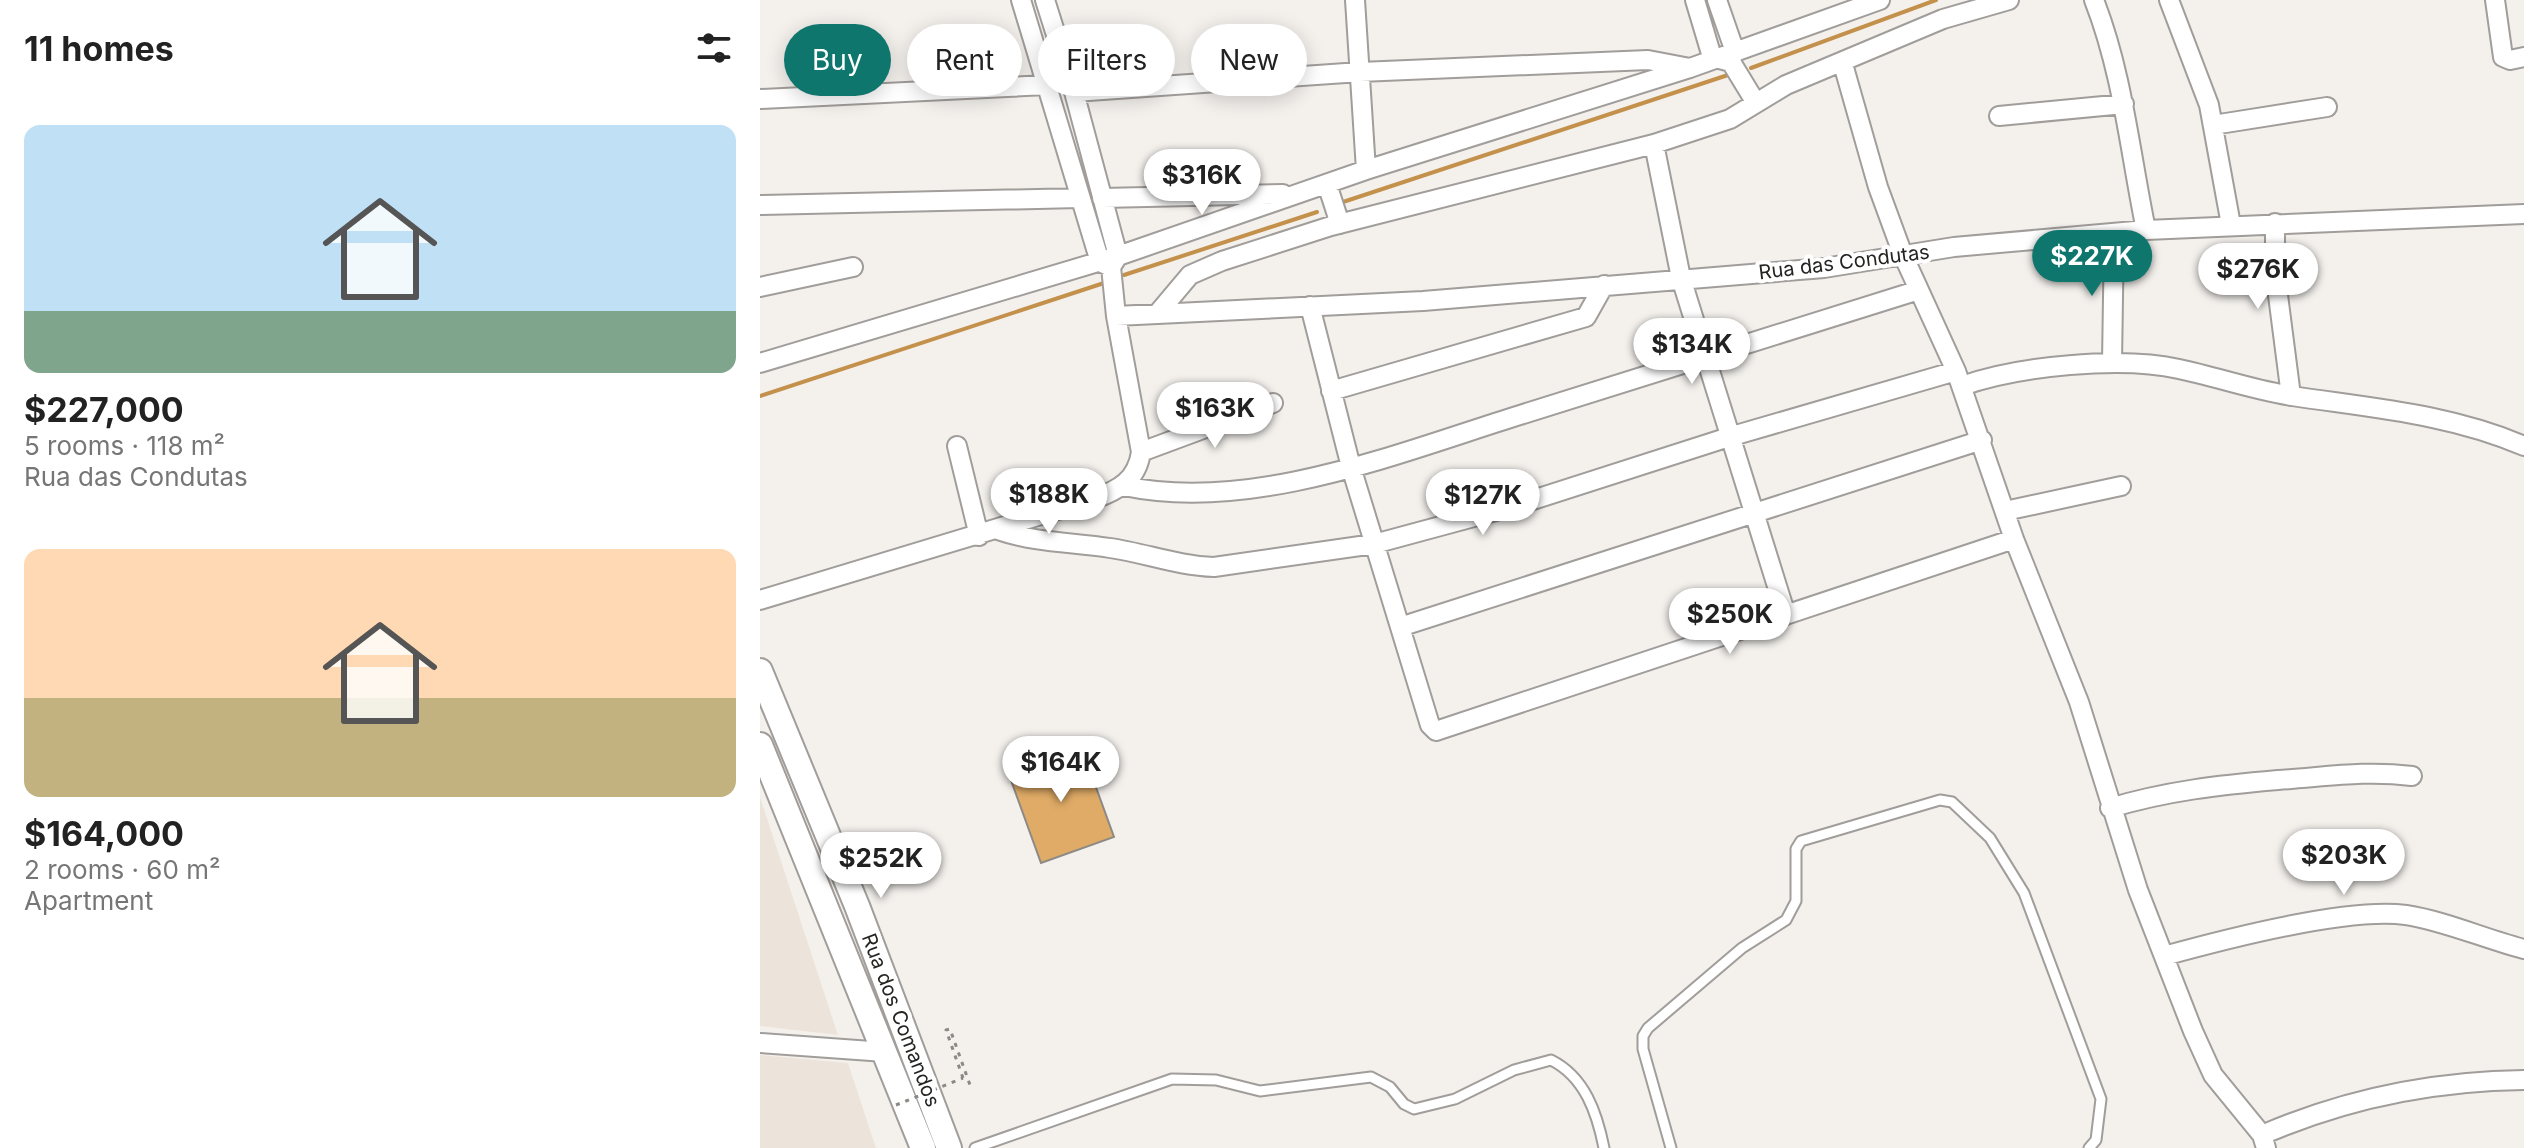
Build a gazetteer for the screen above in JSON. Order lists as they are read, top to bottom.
{
  "streets": {
    "main road": ["Rua dos Comandos"],
    "street": ["Rua das Condutas"]
  },
  "page": {
    "heading": "11 homes",
    "chip": [
      "Buy",
      "Rent",
      "Filters",
      "New"
    ],
    "list": [
      {
        "name": "$227,000",
        "note": "5 rooms · 118 m² · Rua das Condutas"
      },
      {
        "name": "$164,000",
        "note": "2 rooms · 60 m² · Apartment"
      }
    ],
    "price": [
      "$316K",
      "$227K",
      "$276K",
      "$134K",
      "$163K",
      "$188K",
      "$127K",
      "$250K",
      "$164K",
      "$203K",
      "$252K"
    ]
  }
}
